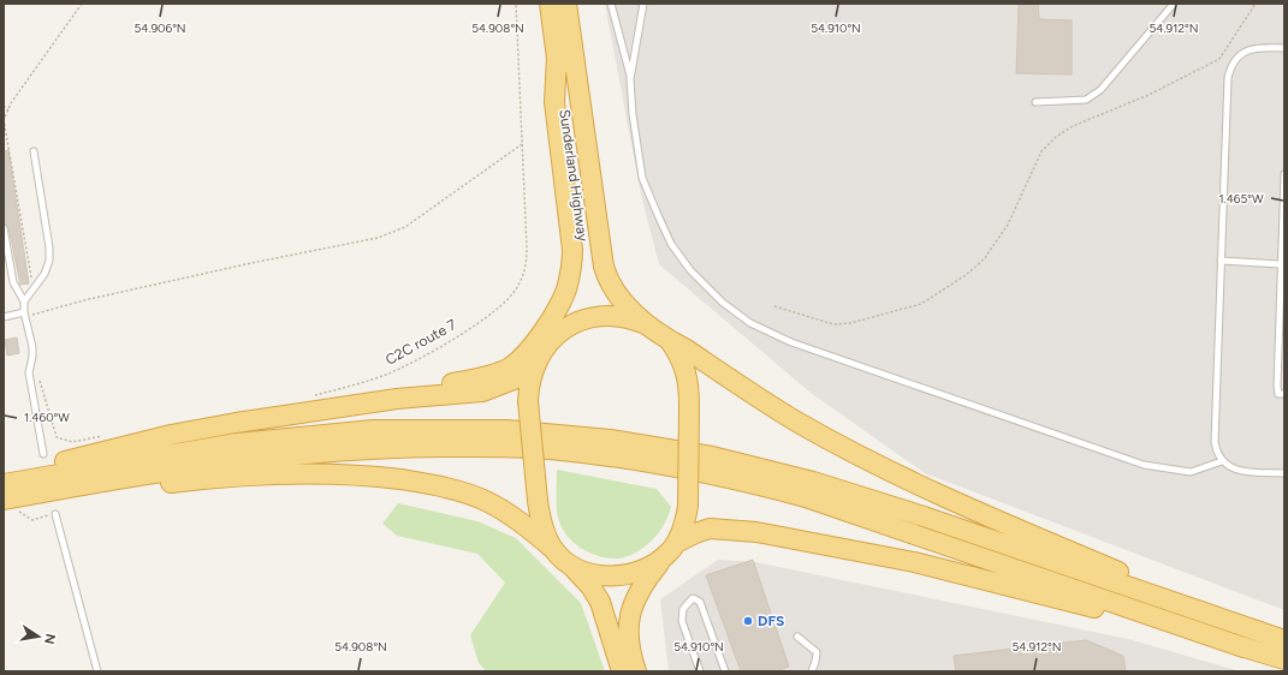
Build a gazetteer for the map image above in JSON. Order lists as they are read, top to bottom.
{
  "streets": {
    "highway": ["Sunderland Highway"],
    "path": ["C2C route 7"]
  },
  "places": ["DFS"],
  "north": "right",
  "coordinates": [
    "54.906°N",
    "54.908°N",
    "54.910°N",
    "54.912°N",
    "1.465°W",
    "1.460°W"
  ]
}
